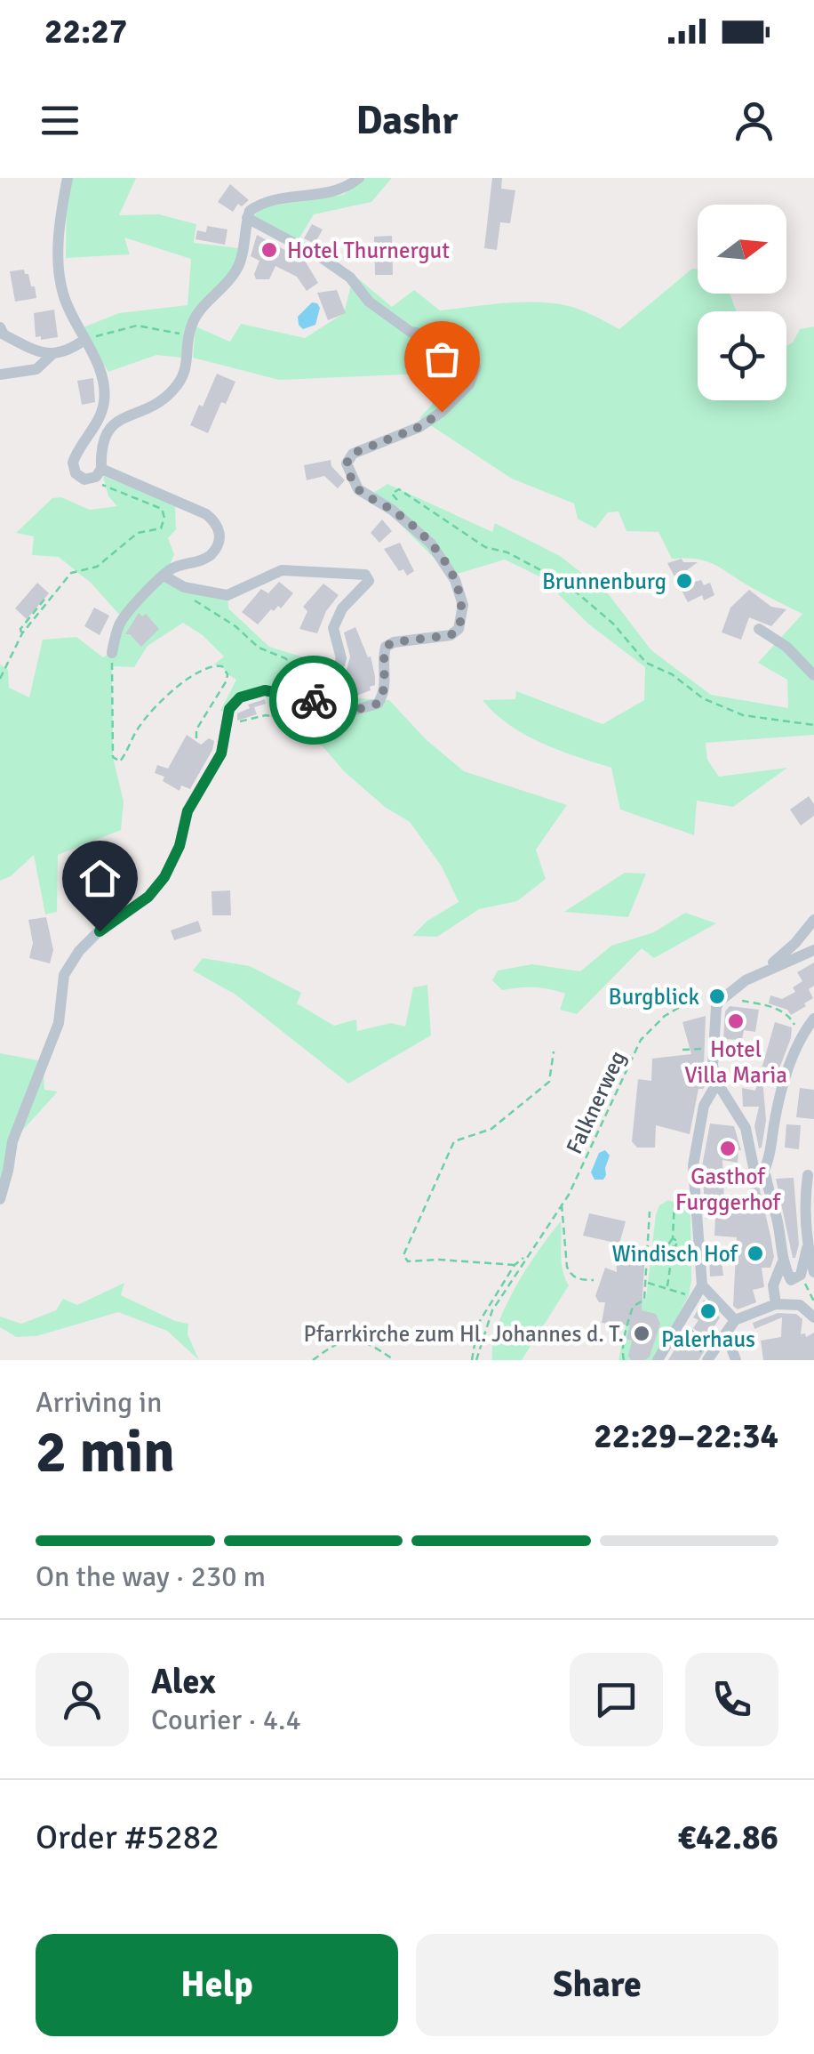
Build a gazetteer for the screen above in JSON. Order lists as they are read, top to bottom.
{
  "streets": {
    "path": ["Falknerweg"]
  },
  "places": [
    "Hotel Thurnergut",
    "Brunnenburg",
    "Burgblick",
    "Hotel Villa Maria",
    "Gasthof Furggerhof",
    "Windisch Hof",
    "Palerhaus",
    "Pfarrkirche zum Hl. Johannes d. T."
  ],
  "north": "right",
  "page": {
    "status": "22:27",
    "header": "Dashr",
    "heading": ["2 min", "Arriving in", "22:29–22:34"],
    "panel": [
      "Alex",
      "Courier · 4.4",
      "Order #5282",
      "€42.86"
    ],
    "bar": "On the way · 230 m",
    "buttons": ["Help", "Share"]
  }
}
